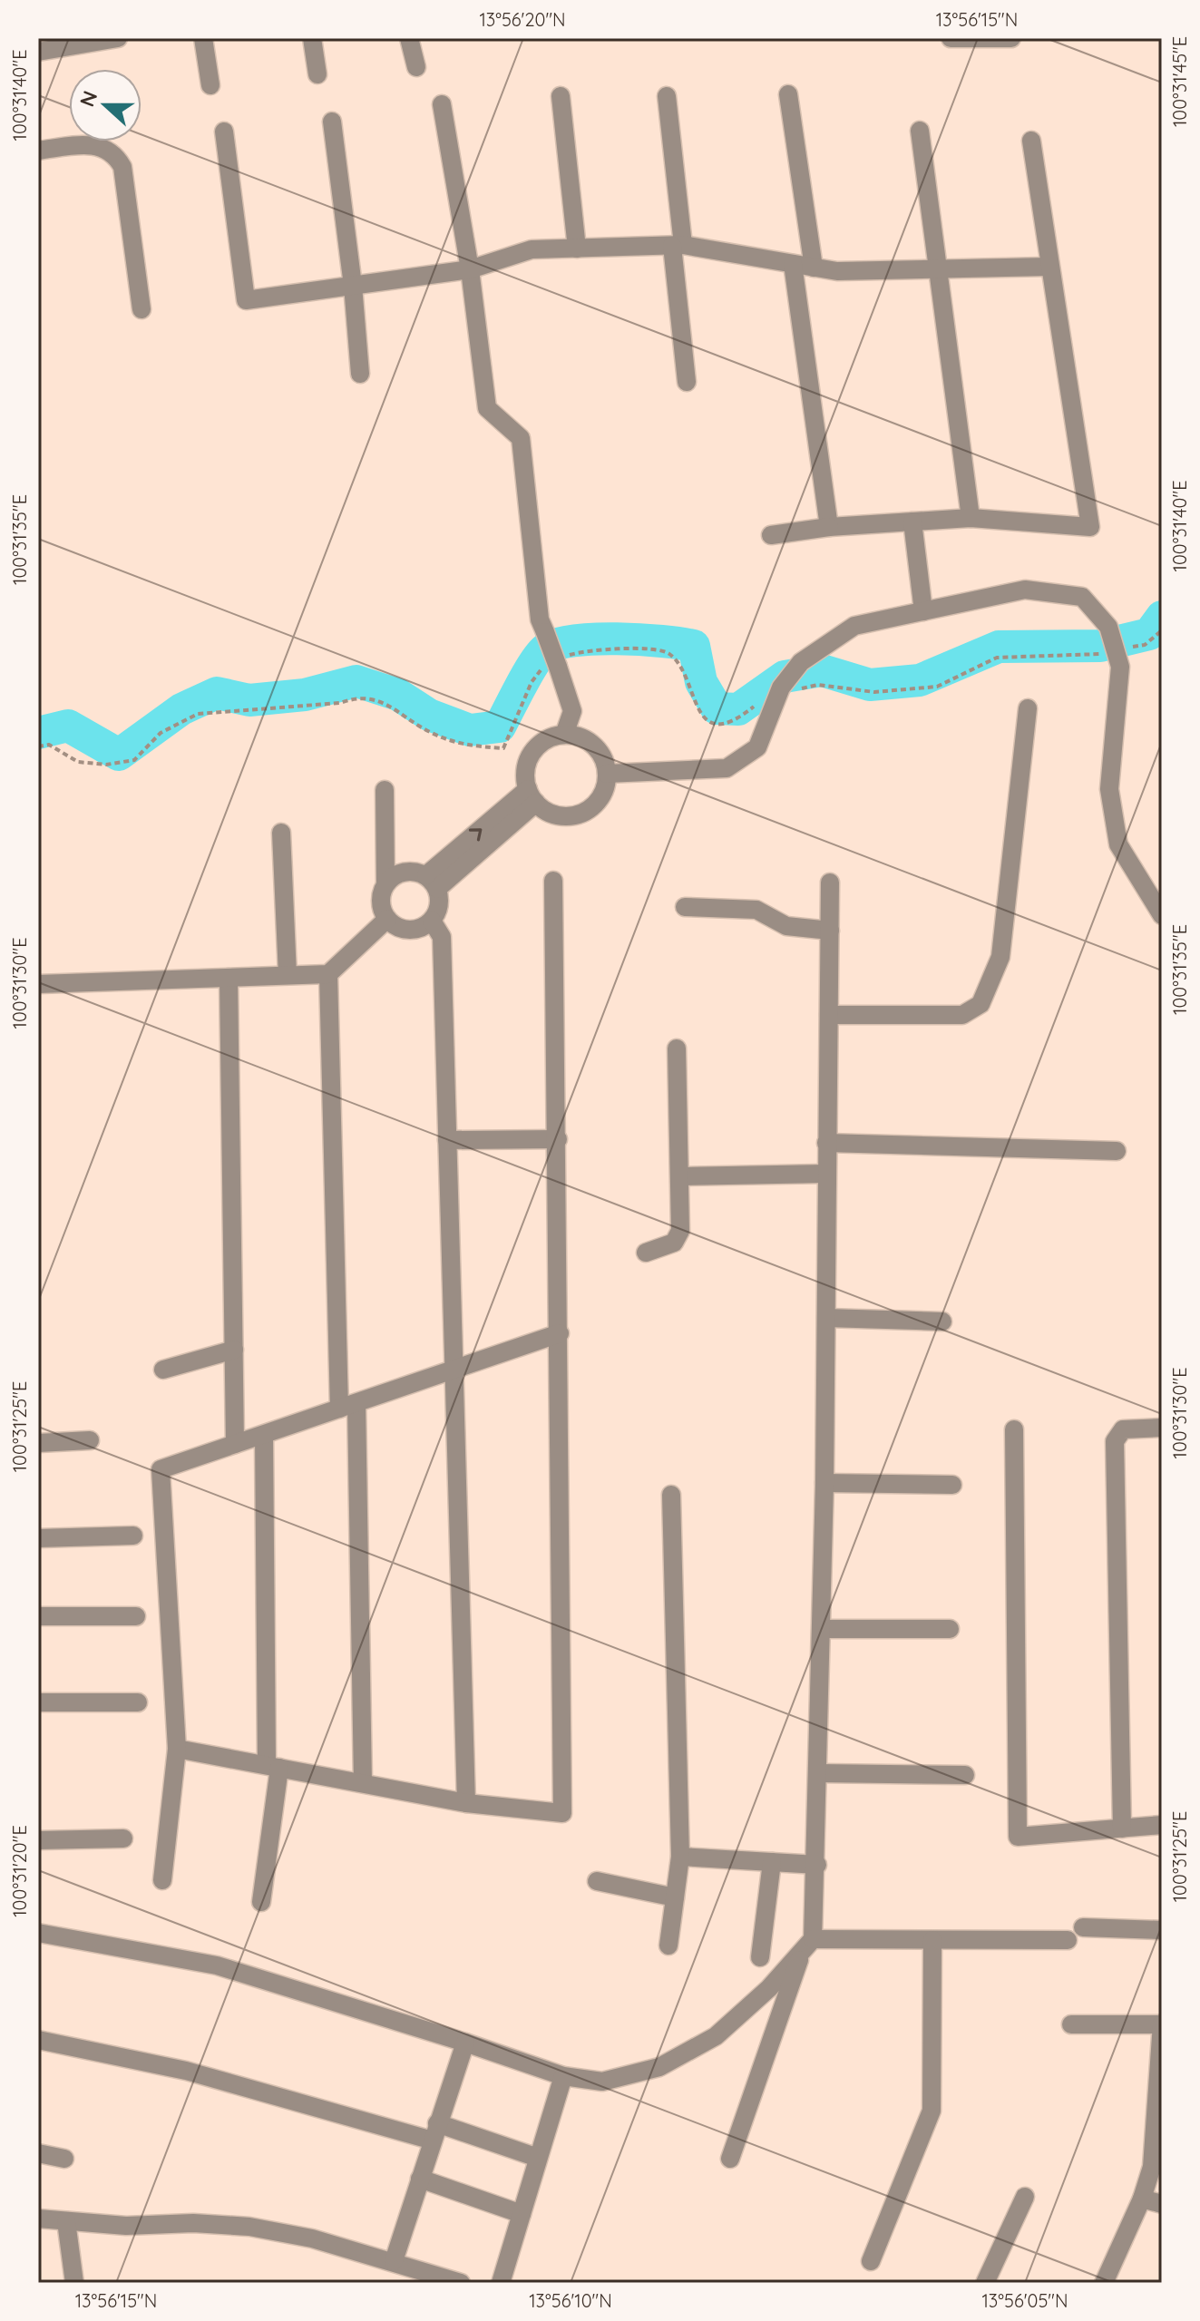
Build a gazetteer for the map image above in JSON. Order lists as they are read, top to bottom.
{
  "north": "left",
  "coordinates": [
    "13°56'20\"N",
    "13°56'15\"N",
    "100°31'45\"E",
    "100°31'40\"E",
    "100°31'35\"E",
    "100°31'30\"E",
    "100°31'25\"E",
    "100°31'20\"E",
    "13°56'10\"N",
    "13°56'05\"N"
  ]
}
